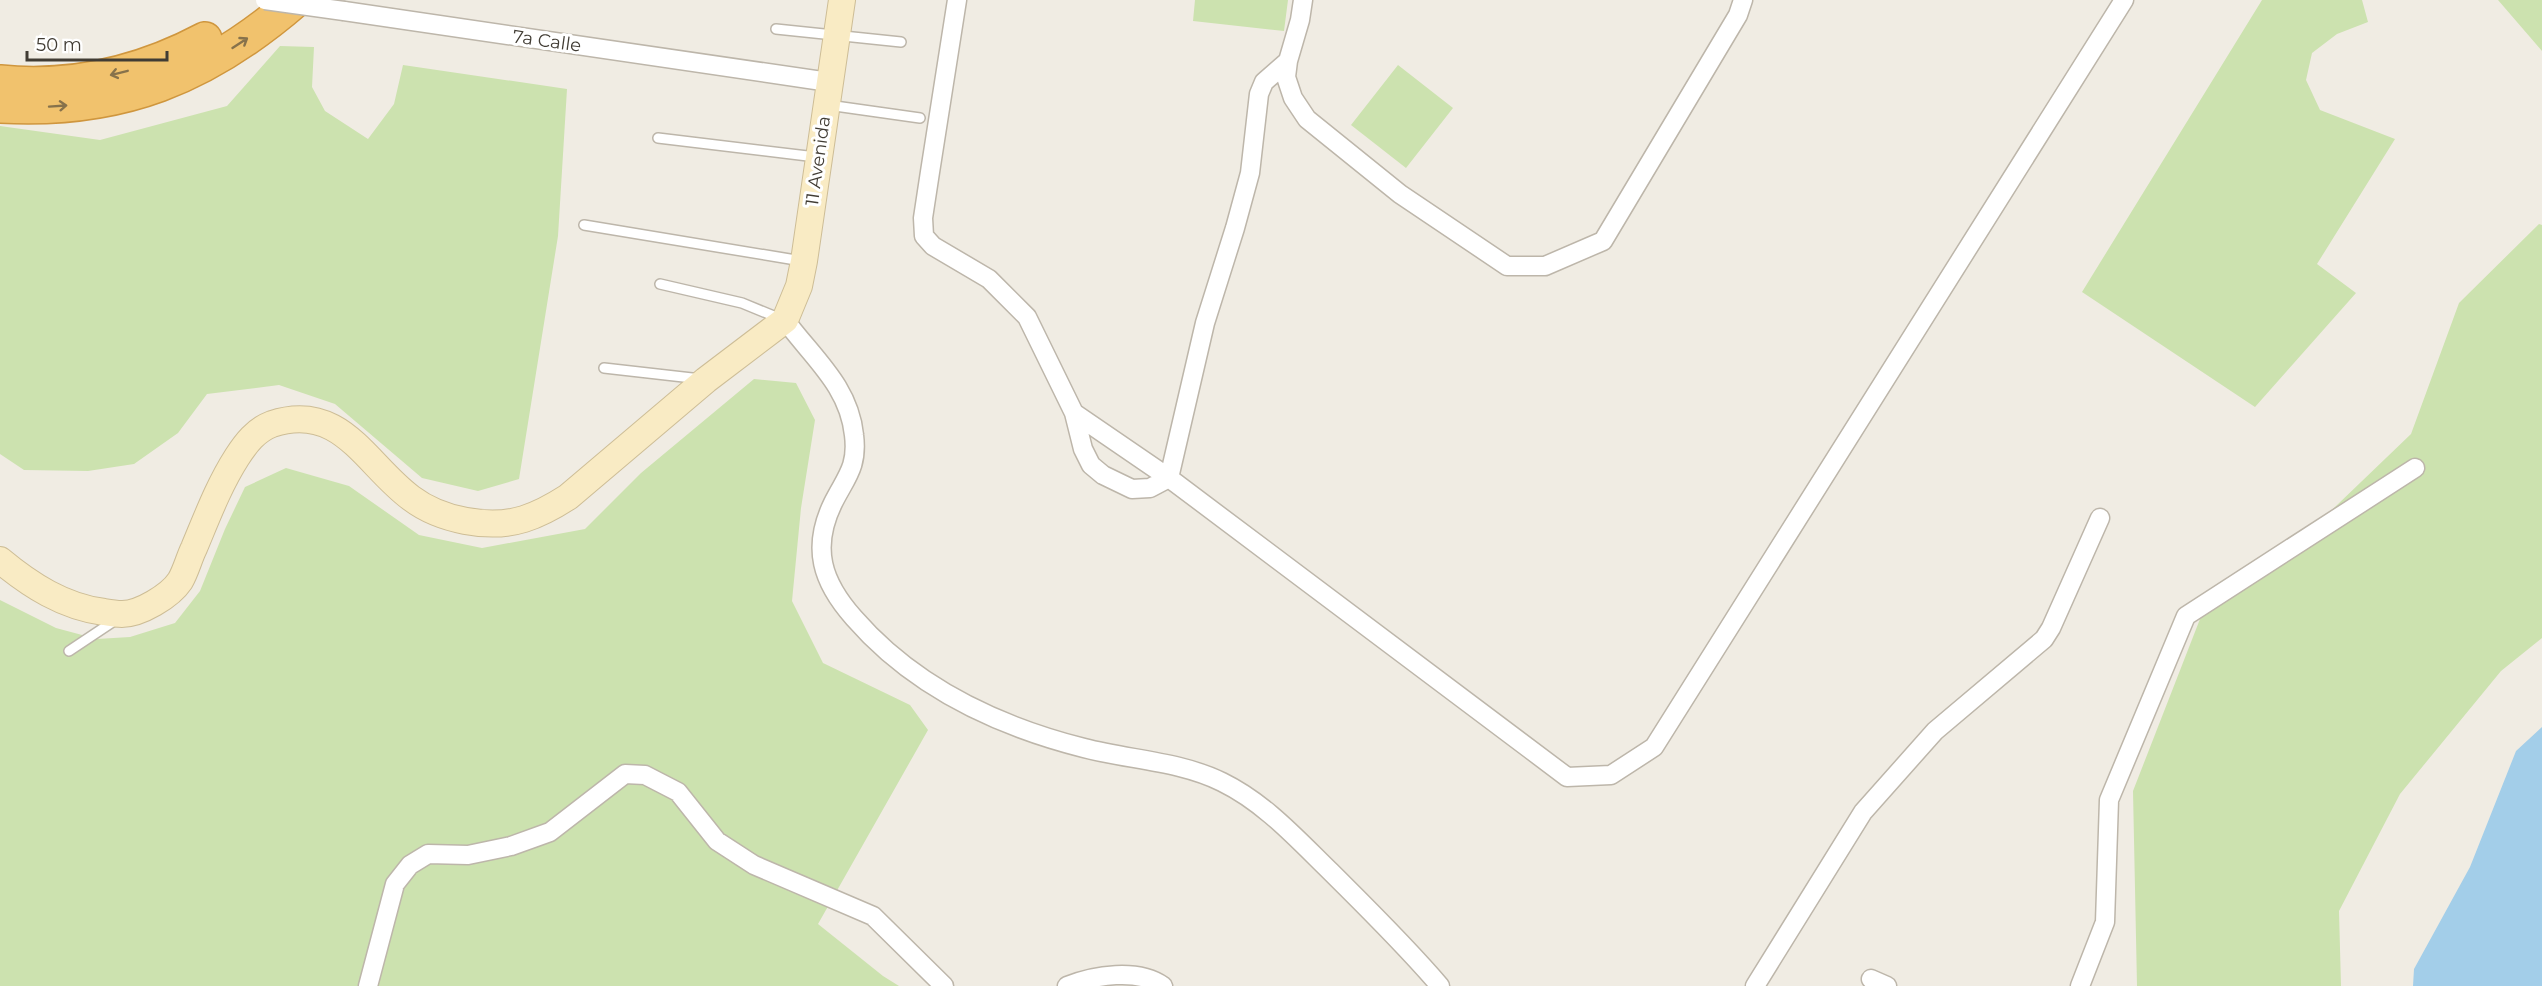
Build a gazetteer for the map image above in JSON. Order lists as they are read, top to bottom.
{
  "streets": {
    "street": ["7a Calle", "11 Avenida"]
  },
  "crossings": [
    ["7a Calle", "11 Avenida"]
  ],
  "scale_bar": "50 m"
}
